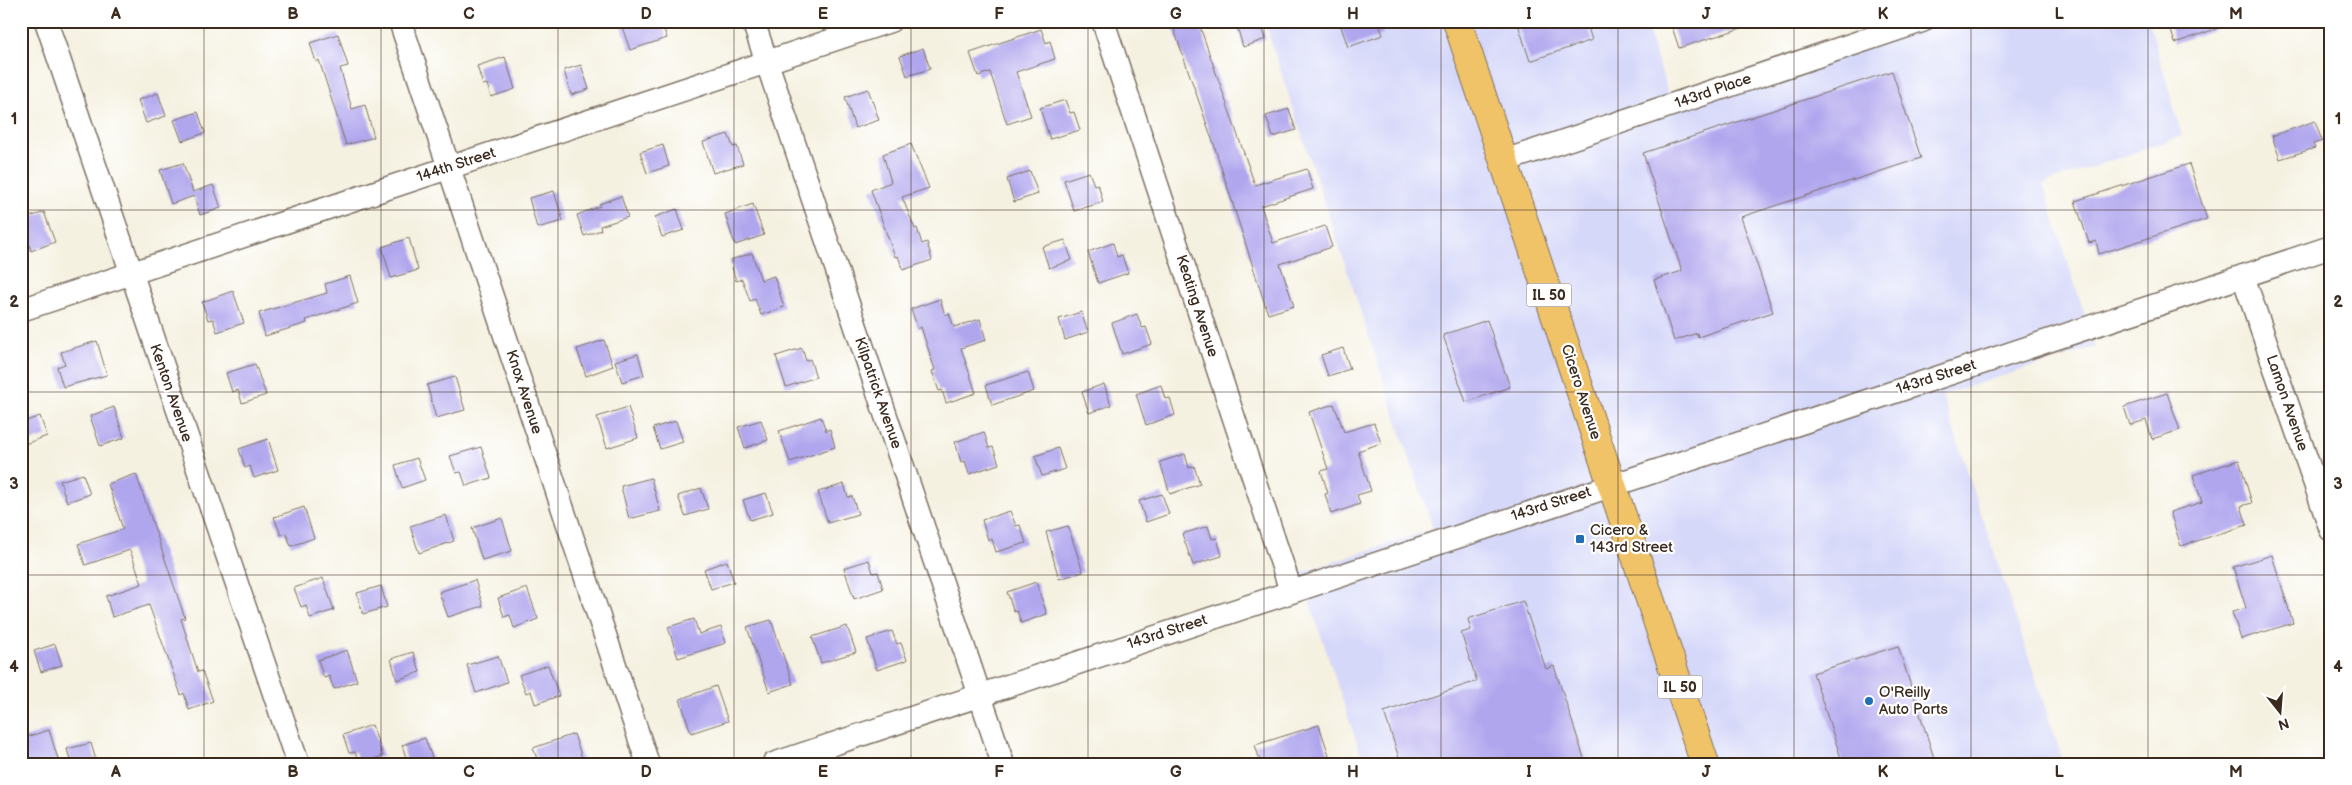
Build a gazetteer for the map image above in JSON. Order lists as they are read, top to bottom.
{
  "streets": {
    "main road": ["IL 50", "Cicero Avenue"],
    "street": [
      "143rd Place",
      "144th Street",
      "Keating Avenue",
      "143rd Street",
      "Knox Avenue",
      "Kenton Avenue",
      "Kilpatrick Avenue",
      "Lamon Avenue"
    ]
  },
  "crossings": [
    ["143rd Place", "Cicero Avenue"],
    ["144th Street", "Knox Avenue"],
    ["144th Street", "Kenton Avenue"],
    ["144th Street", "Kilpatrick Avenue"],
    ["Keating Avenue", "143rd Street"],
    ["143rd Street", "Cicero Avenue"],
    ["143rd Street", "Kilpatrick Avenue"],
    ["143rd Street", "Lamon Avenue"]
  ],
  "places": {
    "transit": ["Cicero & 143rd Street"],
    "other": ["O'Reilly Auto Parts"]
  },
  "north": "bottom",
  "grid": {
    "columns": [
      "A",
      "B",
      "C",
      "D",
      "E",
      "F",
      "G",
      "H",
      "I",
      "J",
      "K",
      "L",
      "M"
    ],
    "rows": [
      "1",
      "2",
      "3",
      "4"
    ]
  }
}
